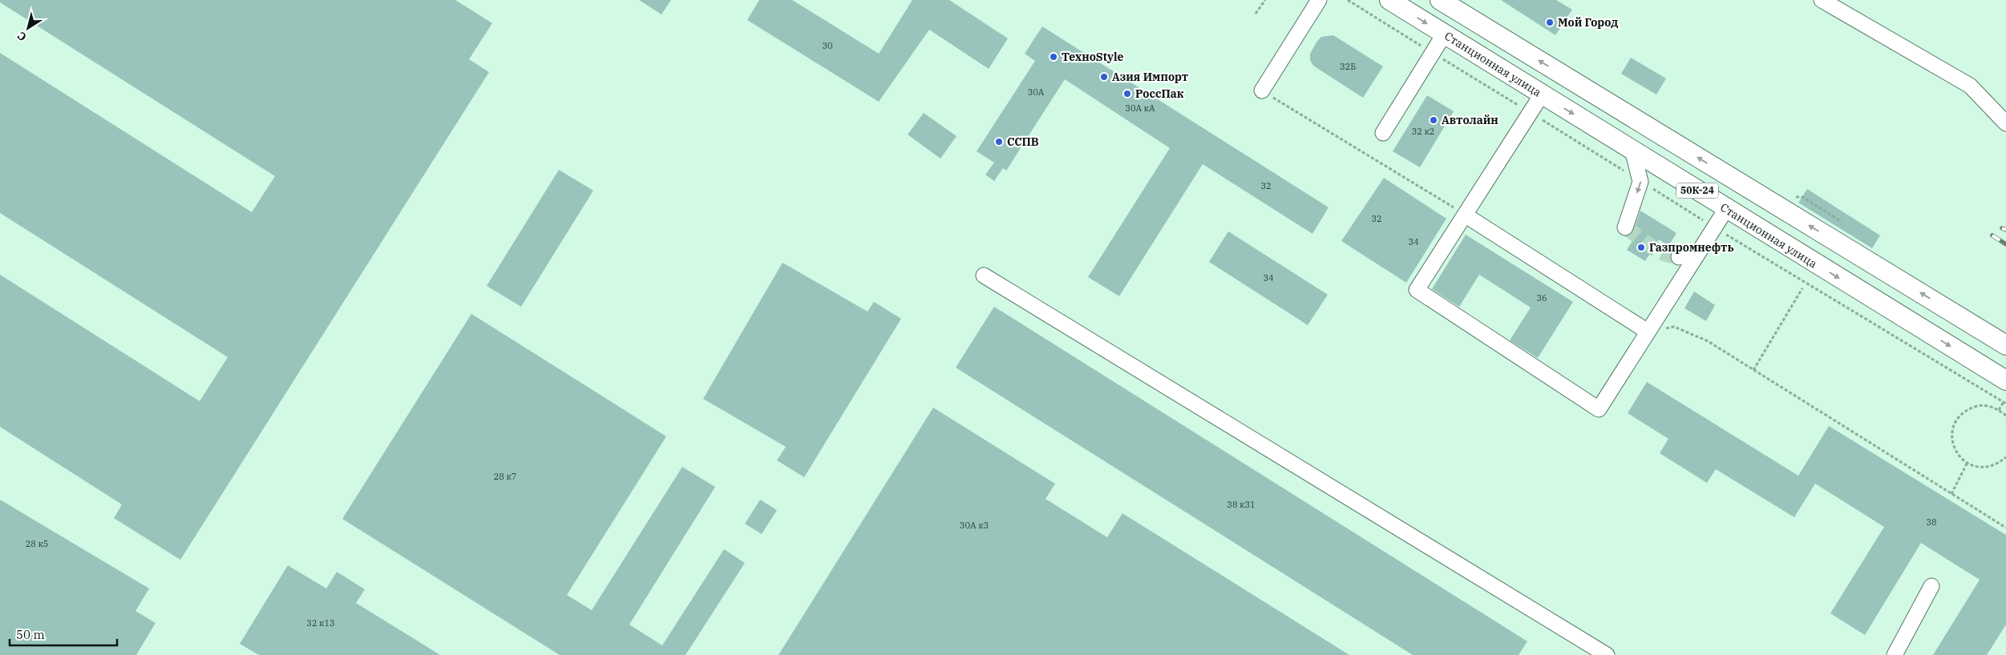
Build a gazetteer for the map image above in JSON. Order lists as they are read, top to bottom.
{
  "streets": {
    "main road": ["Станционная улица", "50К-24"]
  },
  "places": [
    "Мой Город",
    "ТехноStyle",
    "Азия Импорт",
    "РоссПак",
    "Автолайн",
    "ССПВ",
    "Газпромнефть"
  ],
  "house_numbers": [
    "30",
    "32Б",
    "30А",
    "30А кА",
    "32 к2",
    "32",
    "32",
    "34",
    "34",
    "36",
    "28 к7",
    "38 к31",
    "38",
    "30А к3",
    "28 к5",
    "32 к13"
  ],
  "scale_bar": "50 m",
  "north": "bottom left"
}
